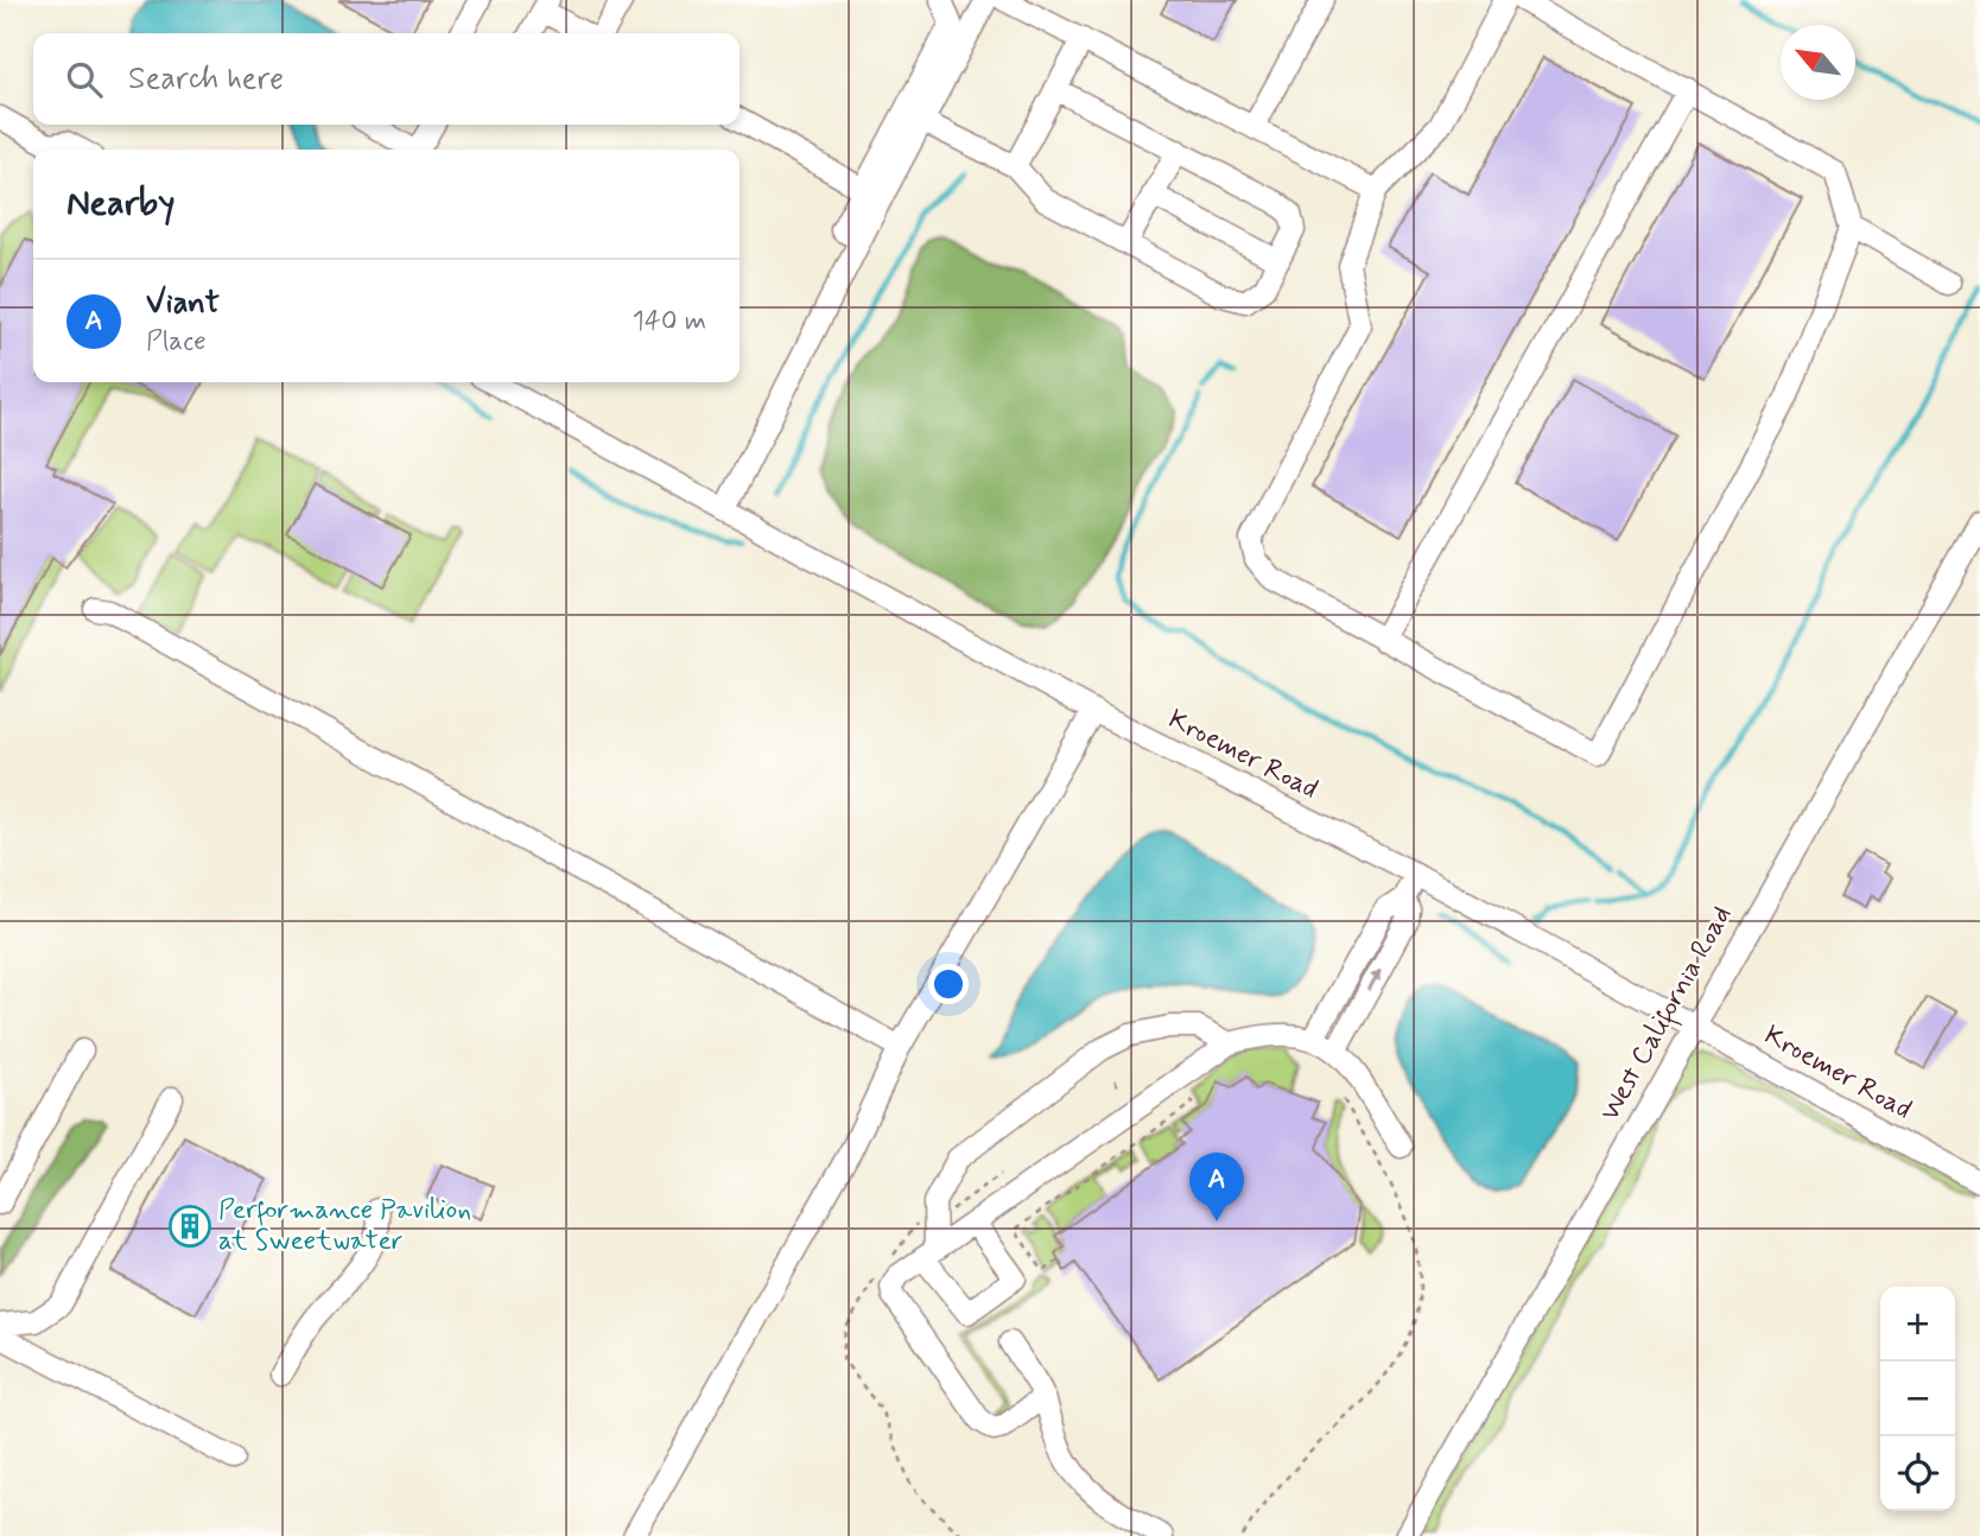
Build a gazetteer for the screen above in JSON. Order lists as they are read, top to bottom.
{
  "streets": {
    "street": ["Kroemer Road", "West California Road"]
  },
  "crossings": [
    ["Kroemer Road", "West California Road"]
  ],
  "places": {
    "building": ["Performance Pavilion at Sweetwater"]
  },
  "north": "top left",
  "page": {
    "search": "Search here",
    "heading": "Nearby",
    "list": [
      {
        "mark": "A",
        "name": "Viant",
        "note": "Place",
        "value": "140 m"
      }
    ],
    "pins": "A",
    "map_buttons": ["+", "−"]
  }
}
